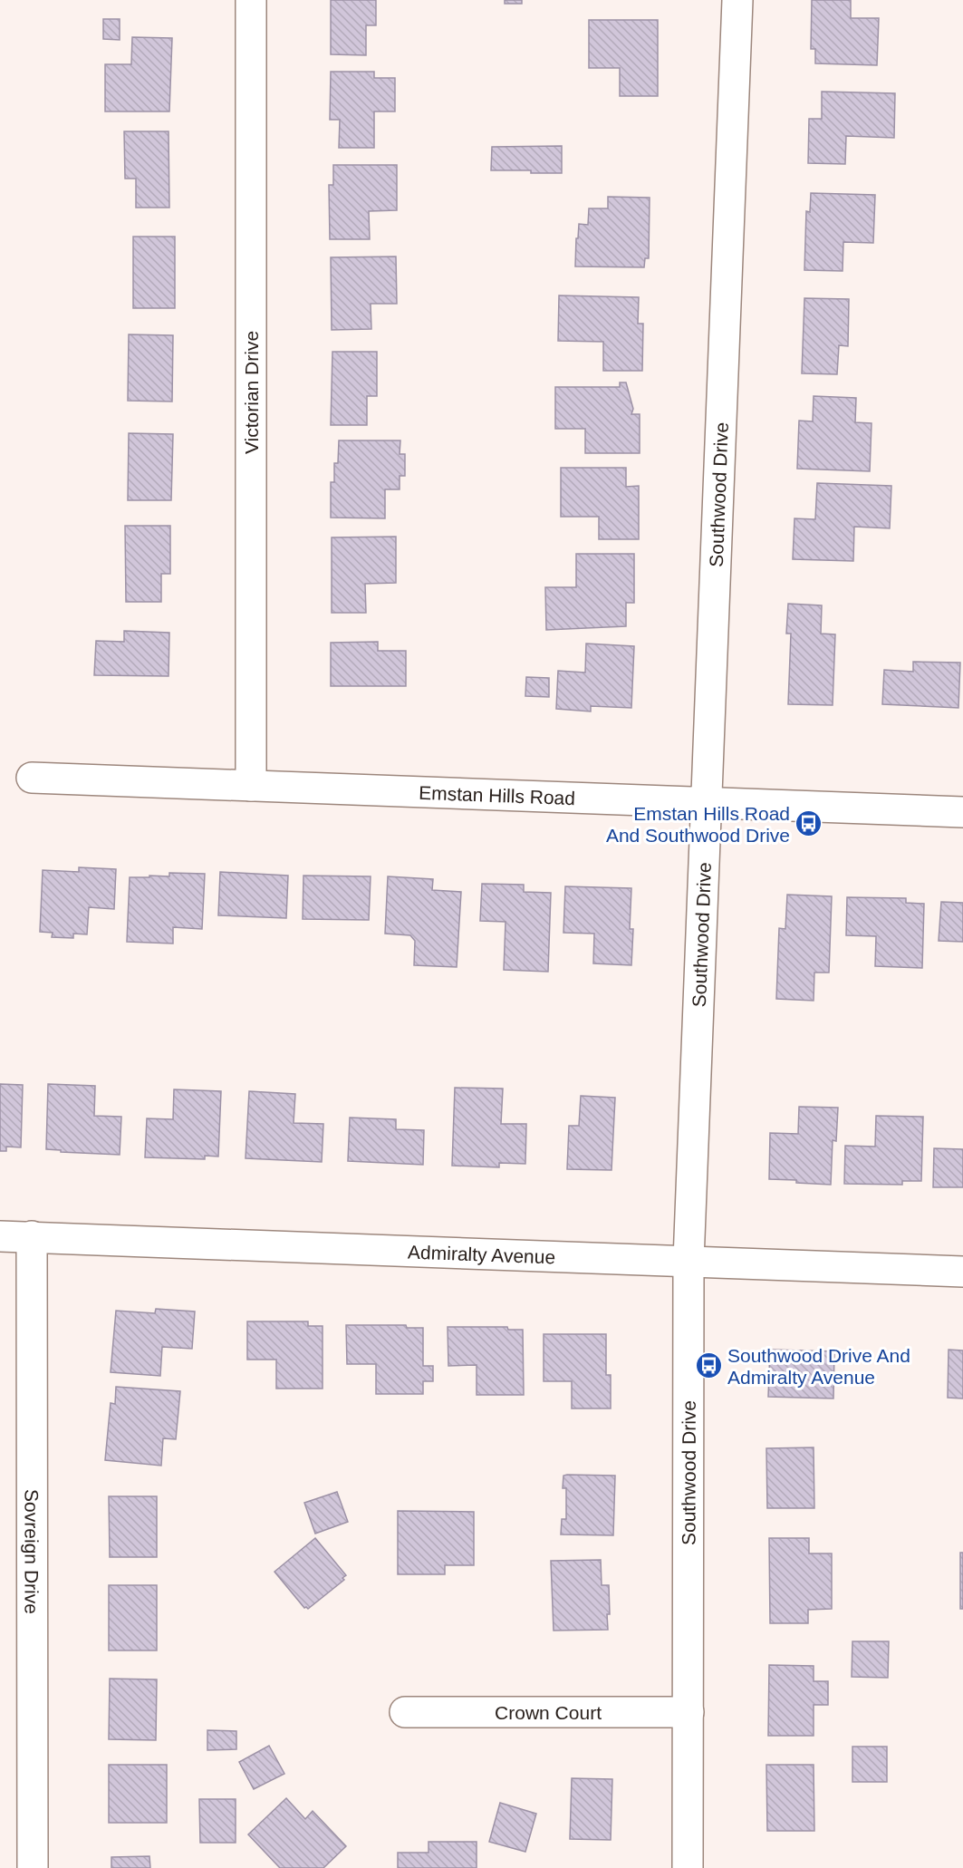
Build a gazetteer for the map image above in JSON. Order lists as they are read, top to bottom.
{
  "streets": {
    "street": [
      "Victorian Drive",
      "Southwood Drive",
      "Emstan Hills Road",
      "Admiralty Avenue",
      "Sovreign Drive",
      "Crown Court"
    ]
  },
  "crossings": [
    ["Victorian Drive", "Emstan Hills Road"],
    ["Southwood Drive", "Emstan Hills Road"],
    ["Southwood Drive", "Admiralty Avenue"],
    ["Southwood Drive", "Crown Court"],
    ["Admiralty Avenue", "Sovreign Drive"]
  ],
  "places": {
    "bus stop": ["Emstan Hills Road And Southwood Drive", "Southwood Drive And Admiralty Avenue"]
  }
}
